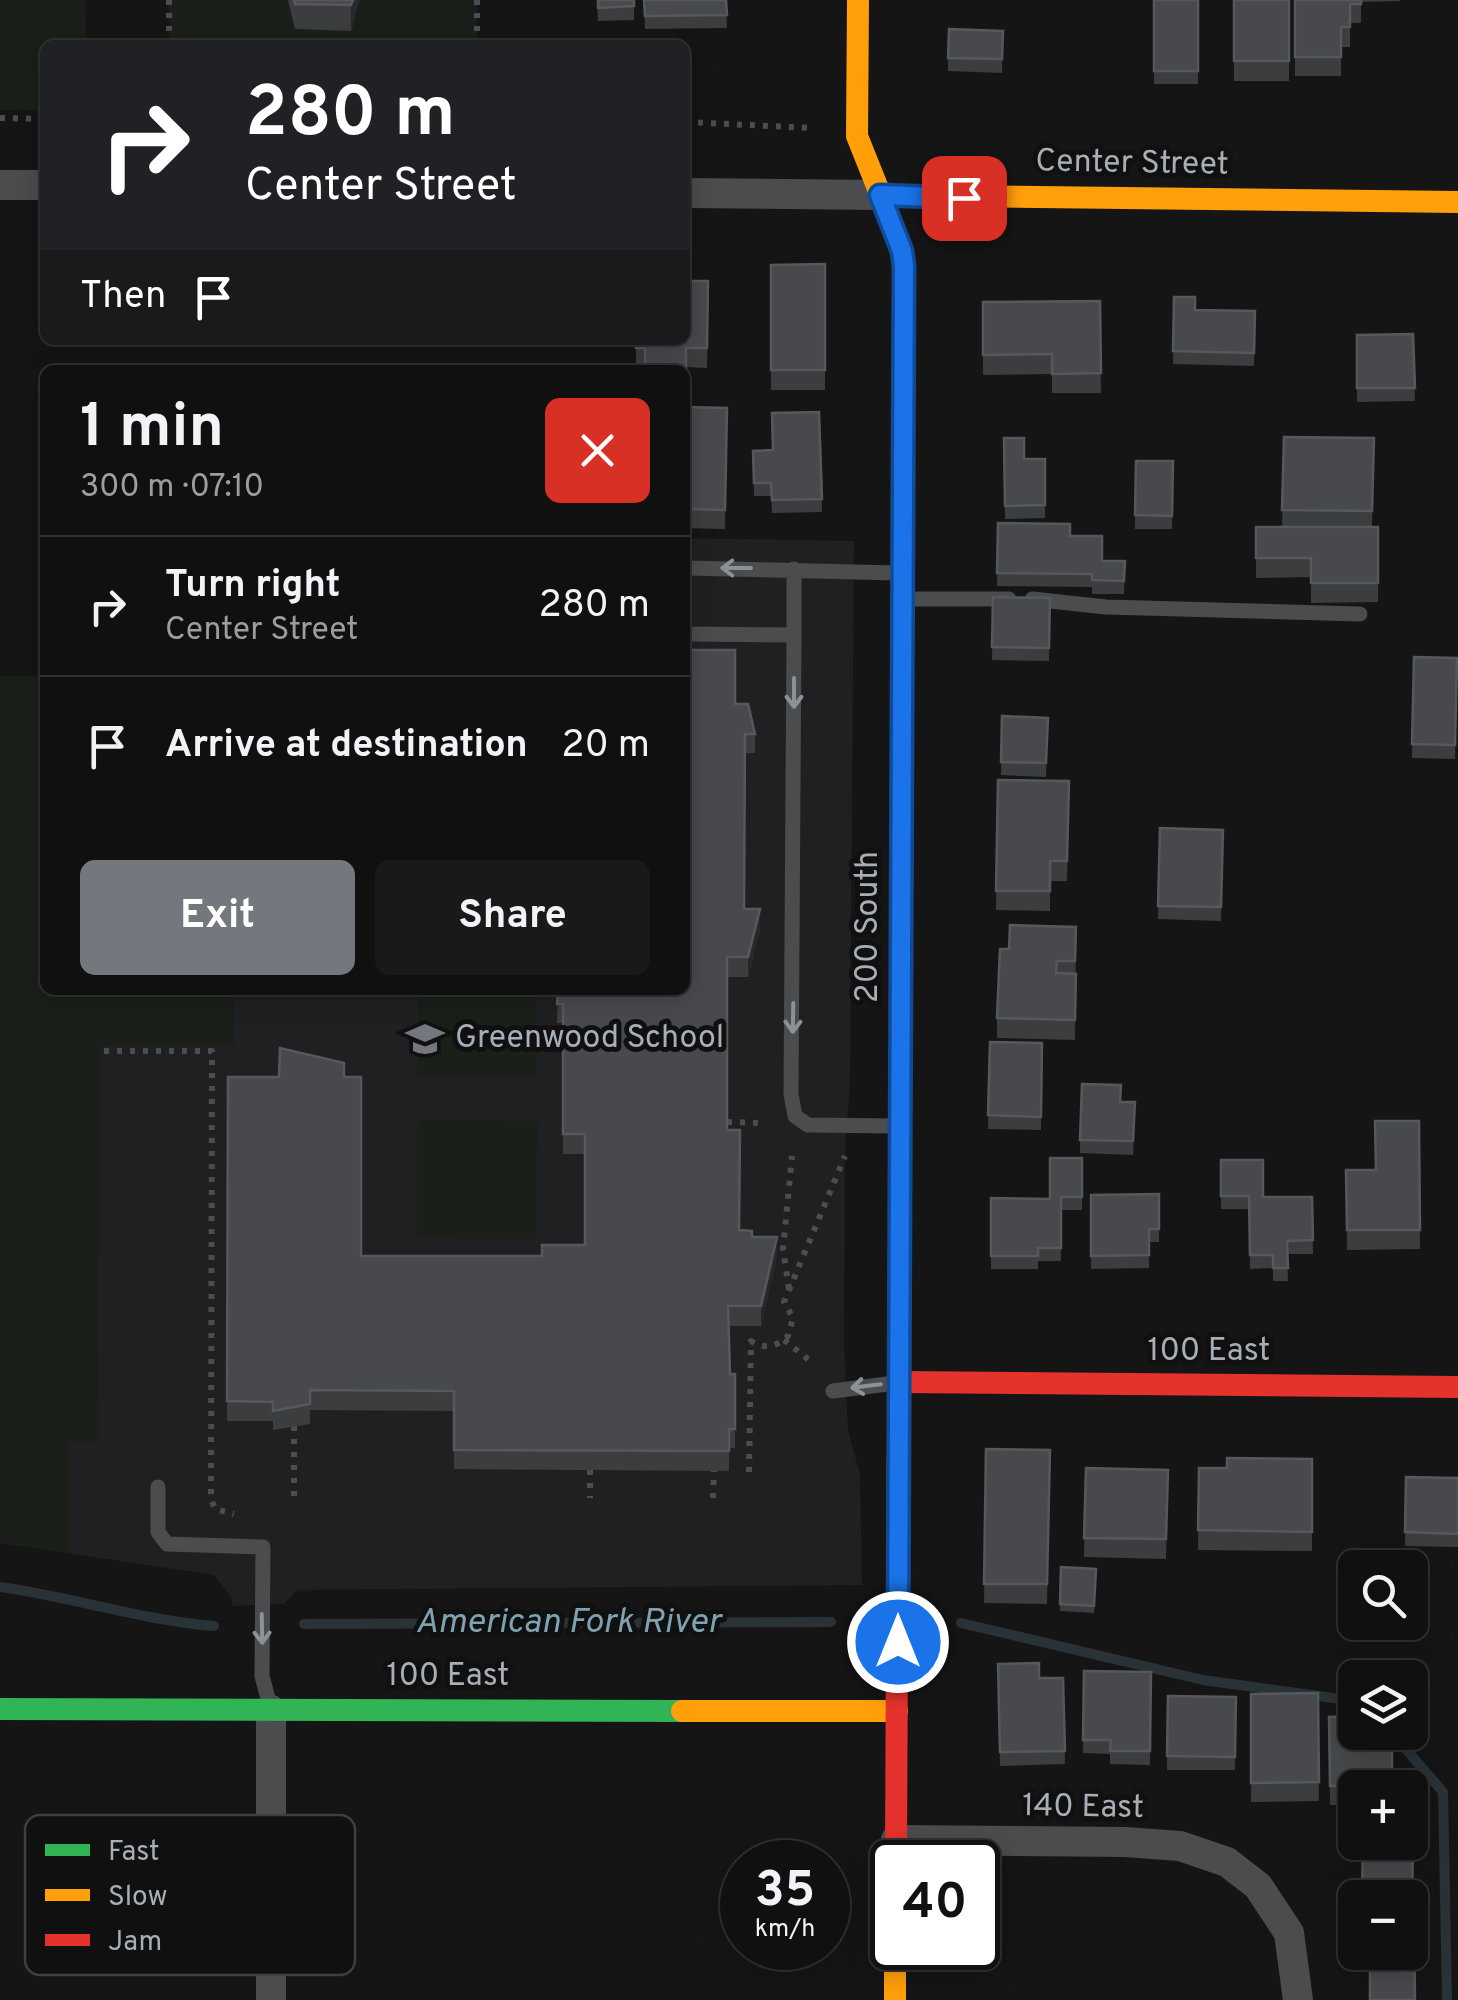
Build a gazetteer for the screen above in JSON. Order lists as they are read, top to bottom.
{
  "streets": {
    "street": [
      "Center Street",
      "200 South",
      "100 East",
      "140 East"
    ]
  },
  "crossings": [
    ["Center Street", "200 South"],
    ["200 South", "100 East"]
  ],
  "water": ["American Fork River"],
  "places": {
    "school or university": ["Greenwood School"]
  },
  "legend": ["Fast", "Slow", "Jam"],
  "page": {
    "turn": ["280 m", "Center Street"],
    "then": "Then",
    "heading": ["1 min", "300 m · 07:10"],
    "list": [
      {
        "name": "Turn right",
        "note": "Center Street",
        "value": "280 m"
      },
      {
        "name": "Arrive at destination",
        "value": "20 m"
      }
    ],
    "buttons": ["Exit", "Share"],
    "map_buttons": ["+", "−"],
    "speed": "35 km/h",
    "limit": "40"
  }
}
